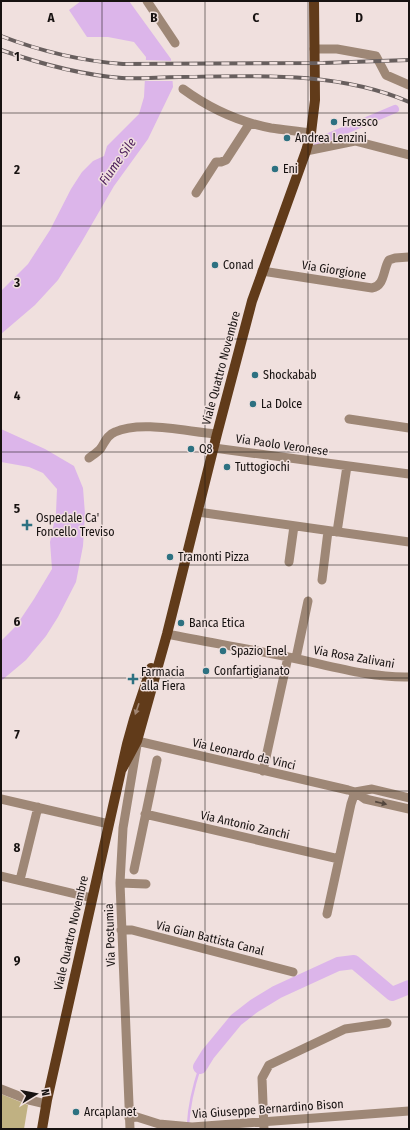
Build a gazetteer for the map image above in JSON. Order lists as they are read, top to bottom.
{
  "streets": {
    "main road": ["Viale Quattro Novembre"],
    "street": [
      "Via Giorgione",
      "Via Paolo Veronese",
      "Via Rosa Zalivani",
      "Via Leonardo da Vinci",
      "Via Antonio Zanchi",
      "Via Postumia",
      "Via Gian Battista Canal",
      "Via Giuseppe Bernardino Bison"
    ]
  },
  "crossings": [
    ["Via Giorgione", "Viale Quattro Novembre"],
    ["Viale Quattro Novembre", "Via Paolo Veronese"],
    ["Viale Quattro Novembre", "Via Rosa Zalivani"],
    ["Viale Quattro Novembre", "Via Leonardo da Vinci"],
    ["Viale Quattro Novembre", "Via Postumia"],
    ["Via Rosa Zalivani", "Via Leonardo da Vinci"],
    ["Via Leonardo da Vinci", "Via Postumia"],
    ["Via Postumia", "Via Gian Battista Canal"],
    ["Via Postumia", "Via Giuseppe Bernardino Bison"]
  ],
  "water": ["Fiume Sile"],
  "places": {
    "other": [
      "Fressco",
      "Andrea Lenzini",
      "Eni",
      "Conad",
      "Shockabab",
      "La Dolce",
      "Q8",
      "Tuttogiochi",
      "Tramonti Pizza",
      "Banca Etica",
      "Spazio Enel",
      "Confartigianato",
      "Arcaplanet"
    ],
    "health": ["Ospedale Ca' Foncello Treviso", "Farmacia alla Fiera"]
  },
  "north": "right",
  "grid": {
    "columns": [
      "A",
      "B",
      "C",
      "D"
    ],
    "rows": [
      "1",
      "2",
      "3",
      "4",
      "5",
      "6",
      "7",
      "8",
      "9"
    ]
  }
}
